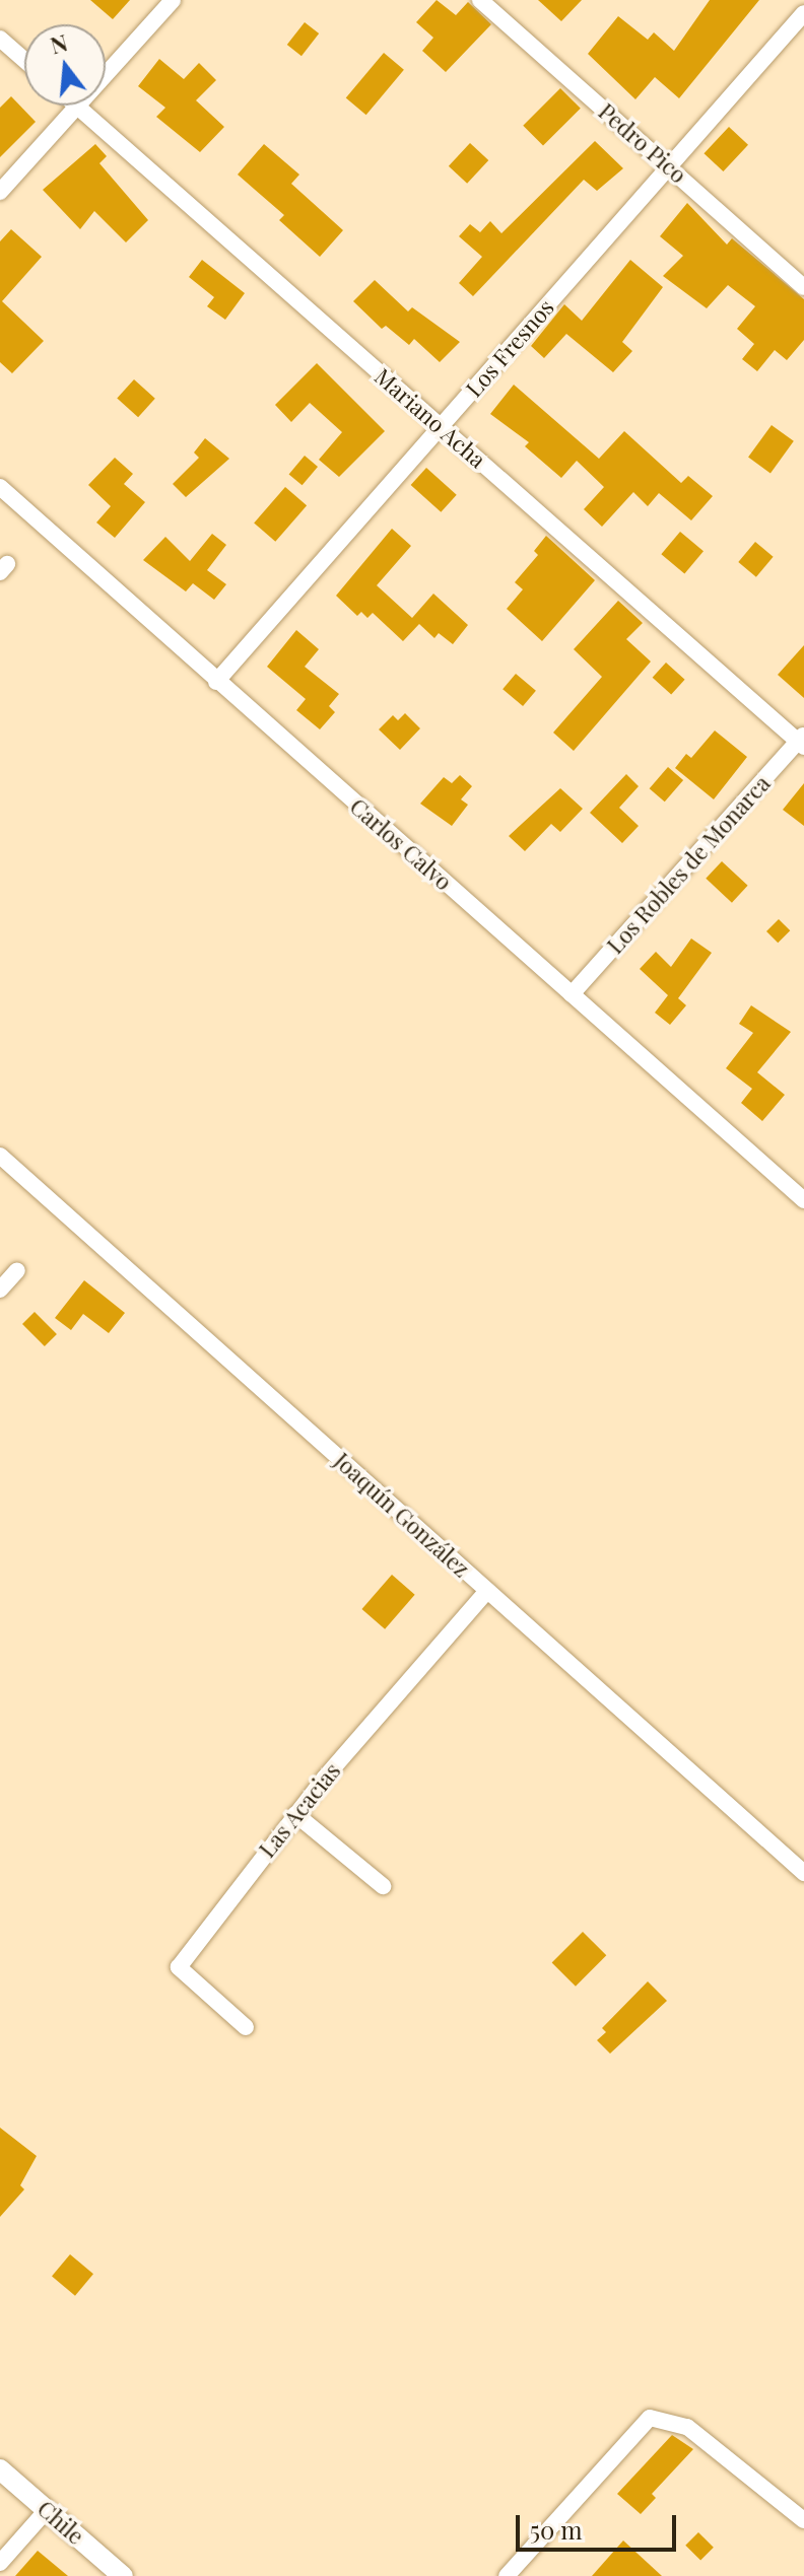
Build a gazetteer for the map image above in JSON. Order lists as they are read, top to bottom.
{
  "streets": {
    "street": [
      "Pedro Pico",
      "Los Fresnos",
      "Mariano Acha",
      "Carlos Calvo",
      "Los Robles de Monarca",
      "Joaquín González",
      "Las Acacias",
      "Chile"
    ]
  },
  "crossings": [
    ["Pedro Pico", "Los Fresnos"],
    ["Los Fresnos", "Mariano Acha"],
    ["Los Fresnos", "Carlos Calvo"],
    ["Mariano Acha", "Los Robles de Monarca"],
    ["Carlos Calvo", "Los Robles de Monarca"],
    ["Joaquín González", "Las Acacias"]
  ],
  "scale_bar": "50 m",
  "north": "top"
}
